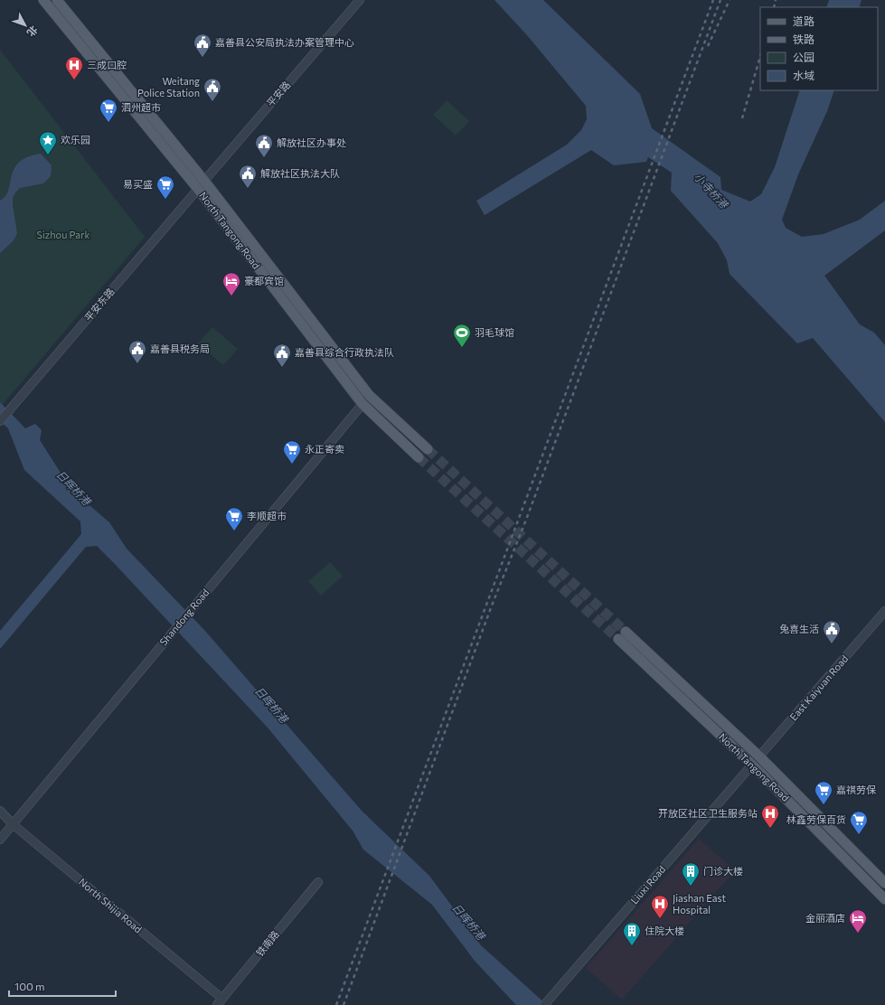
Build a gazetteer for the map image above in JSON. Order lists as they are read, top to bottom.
{
  "streets": {
    "main road": ["North Tangong Road"],
    "street": [
      "平安路",
      "平安东路",
      "Shandong Road",
      "East Kaiyuan Road",
      "Liuxi Road",
      "North Shijia Road",
      "铁南路"
    ]
  },
  "crossings": [
    ["平安路", "North Tangong Road"],
    ["平安路", "平安东路"],
    ["North Tangong Road", "平安东路"],
    ["North Tangong Road", "Shandong Road"],
    ["North Tangong Road", "East Kaiyuan Road"],
    ["North Tangong Road", "Liuxi Road"],
    ["Shandong Road", "North Shijia Road"],
    ["East Kaiyuan Road", "Liuxi Road"],
    ["North Shijia Road", "铁南路"]
  ],
  "water": ["小寺桥港", "日晖桥港"],
  "parks": ["Sizhou Park"],
  "places": {
    "public building": [
      "嘉善县公安局执法办案管理中心",
      "Weitang Police Station",
      "解放社区办事处",
      "解放社区执法大队",
      "嘉善县税务局",
      "嘉善县综合行政执法队",
      "兔喜生活"
    ],
    "hospital": ["三成口腔", "开放区社区卫生服务站", "Jiashan East Hospital"],
    "supermarket": [
      "泗州超市",
      "易买盛",
      "永正寄卖",
      "李顺超市",
      "嘉祺劳保",
      "林鑫劳保百货"
    ],
    "place": ["欢乐园"],
    "hotel": ["豪都宾馆", "金丽酒店"],
    "sports": ["羽毛球馆"],
    "building": ["门诊大楼", "住院大楼"]
  },
  "legend": [
    "道路",
    "铁路",
    "公园",
    "水域"
  ],
  "scale_bar": "100 m",
  "north": "bottom right"
}
